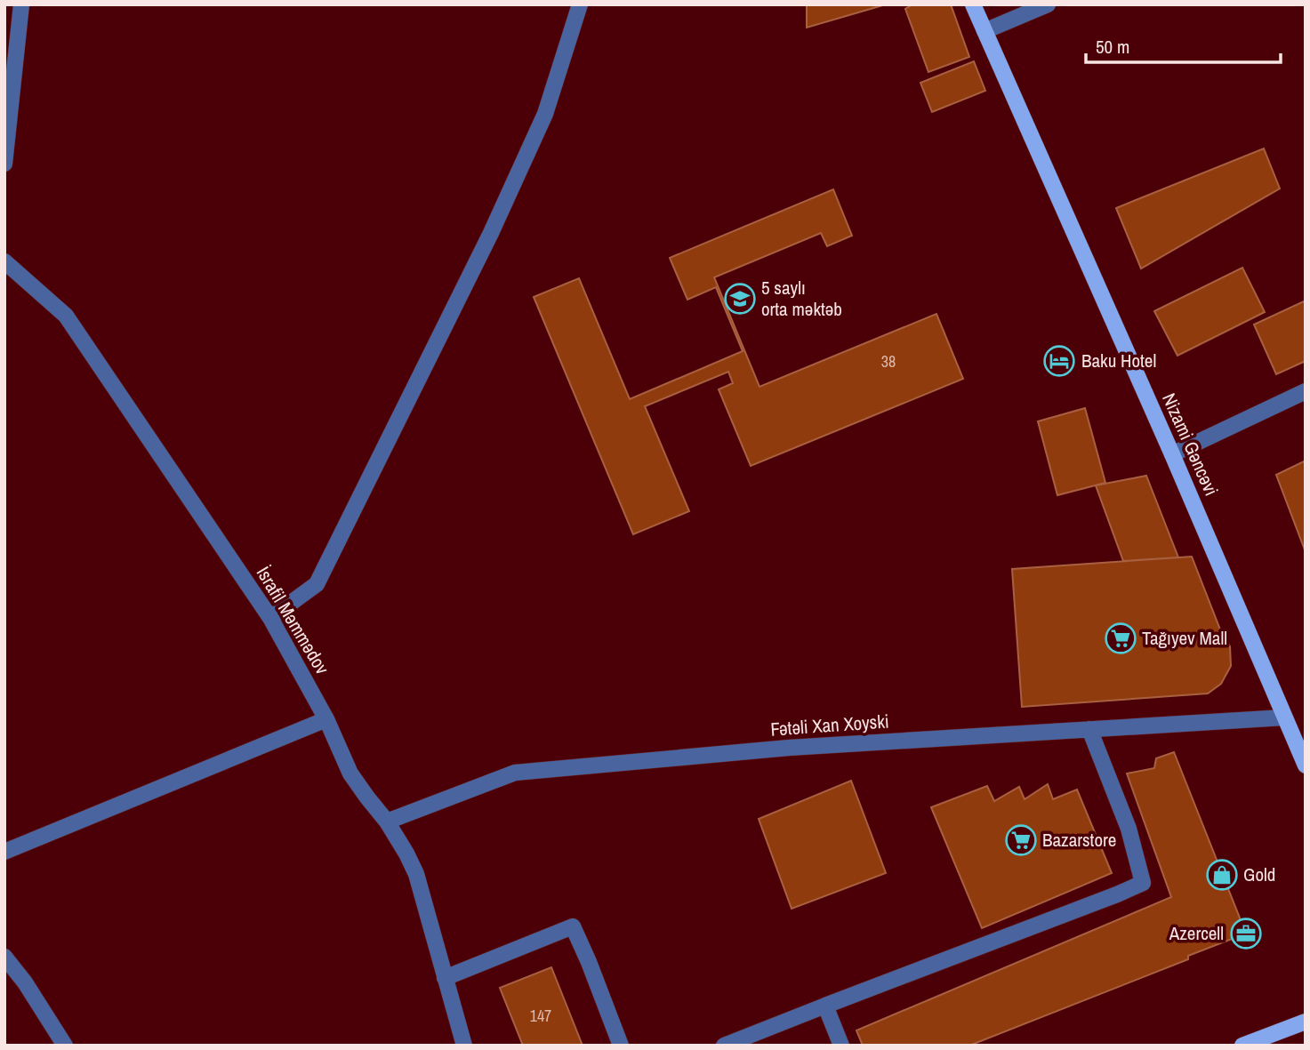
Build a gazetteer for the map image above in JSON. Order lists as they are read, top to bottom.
{
  "streets": {
    "main road": ["Nizami Gəncəvi"],
    "street": ["İsrafil Məmmədov", "Fətəli Xan Xoyski"]
  },
  "crossings": [
    ["Nizami Gəncəvi", "Fətəli Xan Xoyski"],
    ["İsrafil Məmmədov", "Fətəli Xan Xoyski"]
  ],
  "places": {
    "school or university": ["5 saylı orta məktəb"],
    "hotel": ["Baku Hotel"],
    "supermarket": ["Tağıyev Mall", "Bazarstore"],
    "shop": ["Gold"],
    "office": ["Azercell"]
  },
  "house_numbers": ["38", "147"],
  "scale_bar": "50 m"
}
